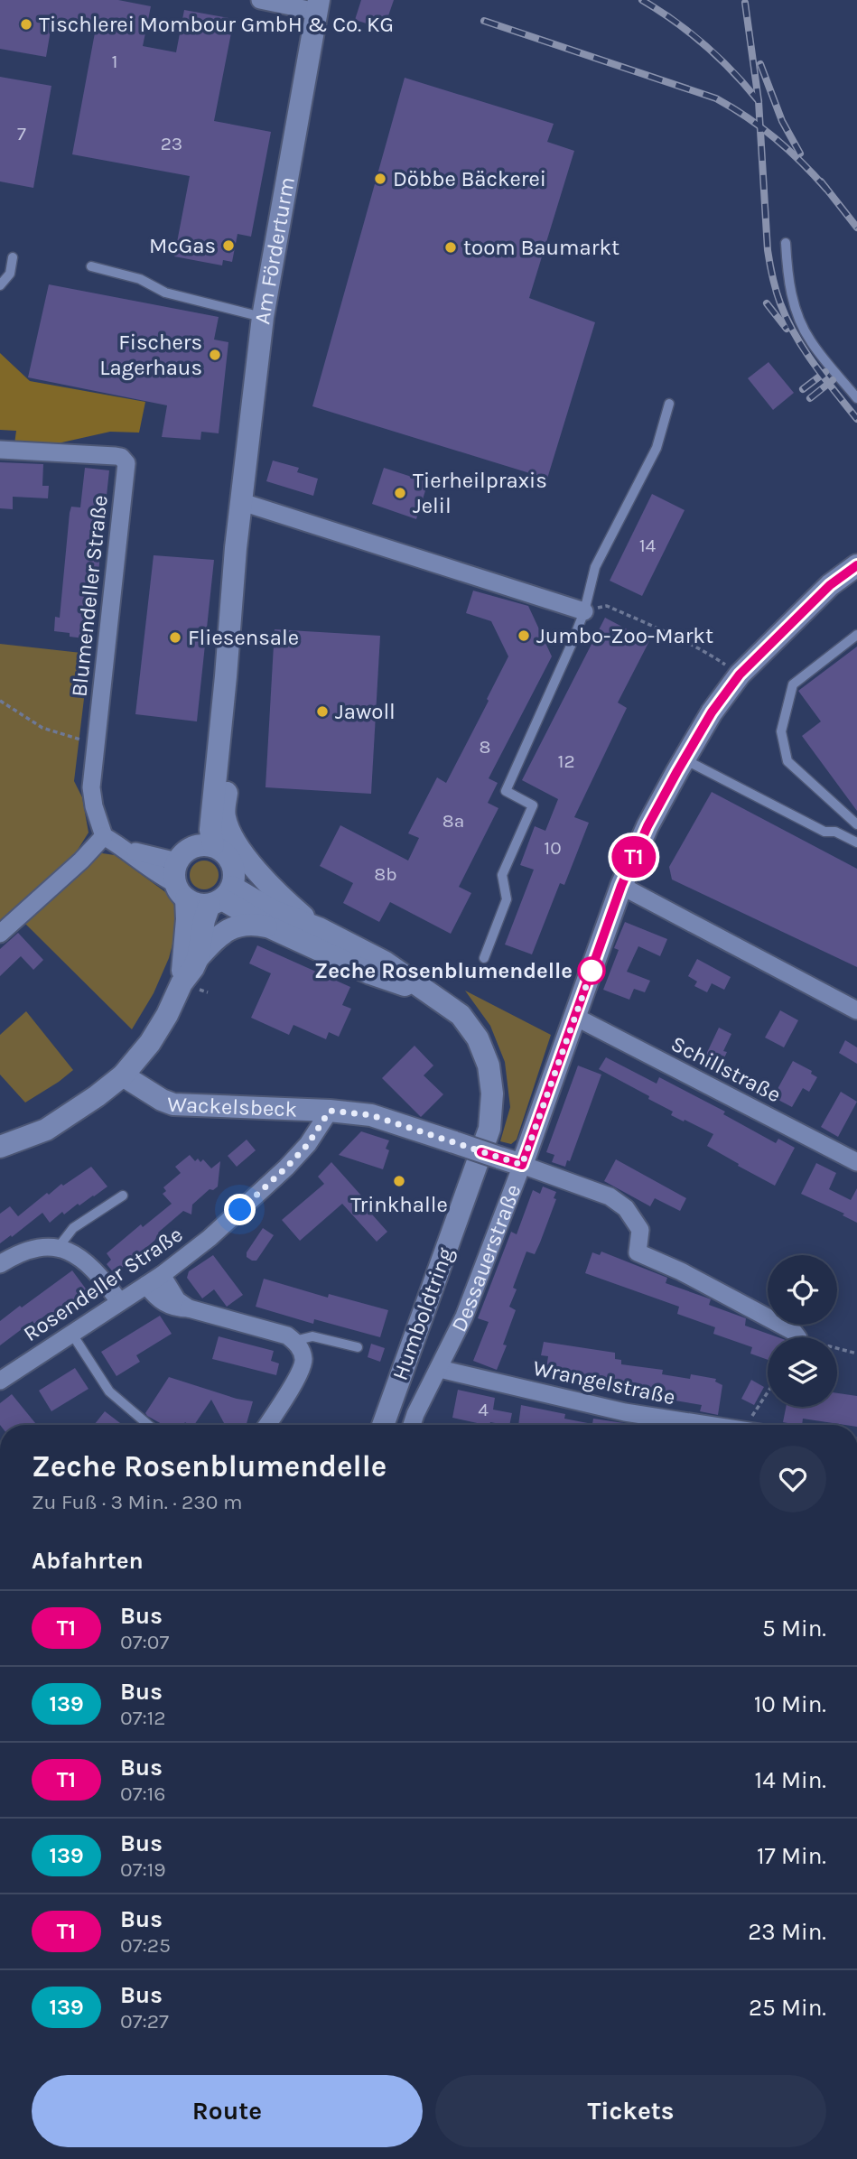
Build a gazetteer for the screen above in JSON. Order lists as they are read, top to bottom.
{
  "streets": {
    "street": [
      "Am Förderturm",
      "Blumendeller Straße",
      "Schillstraße",
      "Wackelsbeck",
      "Dessauerstraße",
      "Rosendeller Straße",
      "Humboldtring",
      "Wrangelstraße"
    ]
  },
  "crossings": [
    ["Am Förderturm", "Wackelsbeck"],
    ["Am Förderturm", "Humboldtring"],
    ["Schillstraße", "Dessauerstraße"],
    ["Wackelsbeck", "Dessauerstraße"],
    ["Wackelsbeck", "Rosendeller Straße"],
    ["Dessauerstraße", "Wrangelstraße"]
  ],
  "places": [
    "Tischlerei Mombour GmbH & Co. KG",
    "Döbbe Bäckerei",
    "McGas",
    "toom Baumarkt",
    "Fischers Lagerhaus",
    "Tierheilpraxis Jelil",
    "Jumbo-Zoo-Markt",
    "Fliesensale",
    "Jawoll",
    "Zeche Rosenblumendelle",
    "Trinkhalle"
  ],
  "lines": ["bus line T1"],
  "house_numbers": [
    "1",
    "7",
    "23",
    "14",
    "8",
    "12",
    "8a",
    "10",
    "8b",
    "4"
  ],
  "page": {
    "on_map": "T1",
    "heading": [
      ["Zeche Rosenblumendelle", "Zu Fuß · 3 Min. · 230 m"],
      "Abfahrten"
    ],
    "list": [
      {
        "mark": "T1",
        "name": "Bus",
        "note": "07:07",
        "value": "5 Min."
      },
      {
        "mark": "139",
        "name": "Bus",
        "note": "07:12",
        "value": "10 Min."
      },
      {
        "mark": "T1",
        "name": "Bus",
        "note": "07:16",
        "value": "14 Min."
      },
      {
        "mark": "139",
        "name": "Bus",
        "note": "07:19",
        "value": "17 Min."
      },
      {
        "mark": "T1",
        "name": "Bus",
        "note": "07:25",
        "value": "23 Min."
      },
      {
        "mark": "139",
        "name": "Bus",
        "note": "07:27",
        "value": "25 Min."
      }
    ],
    "buttons": ["Route", "Tickets"]
  }
}
